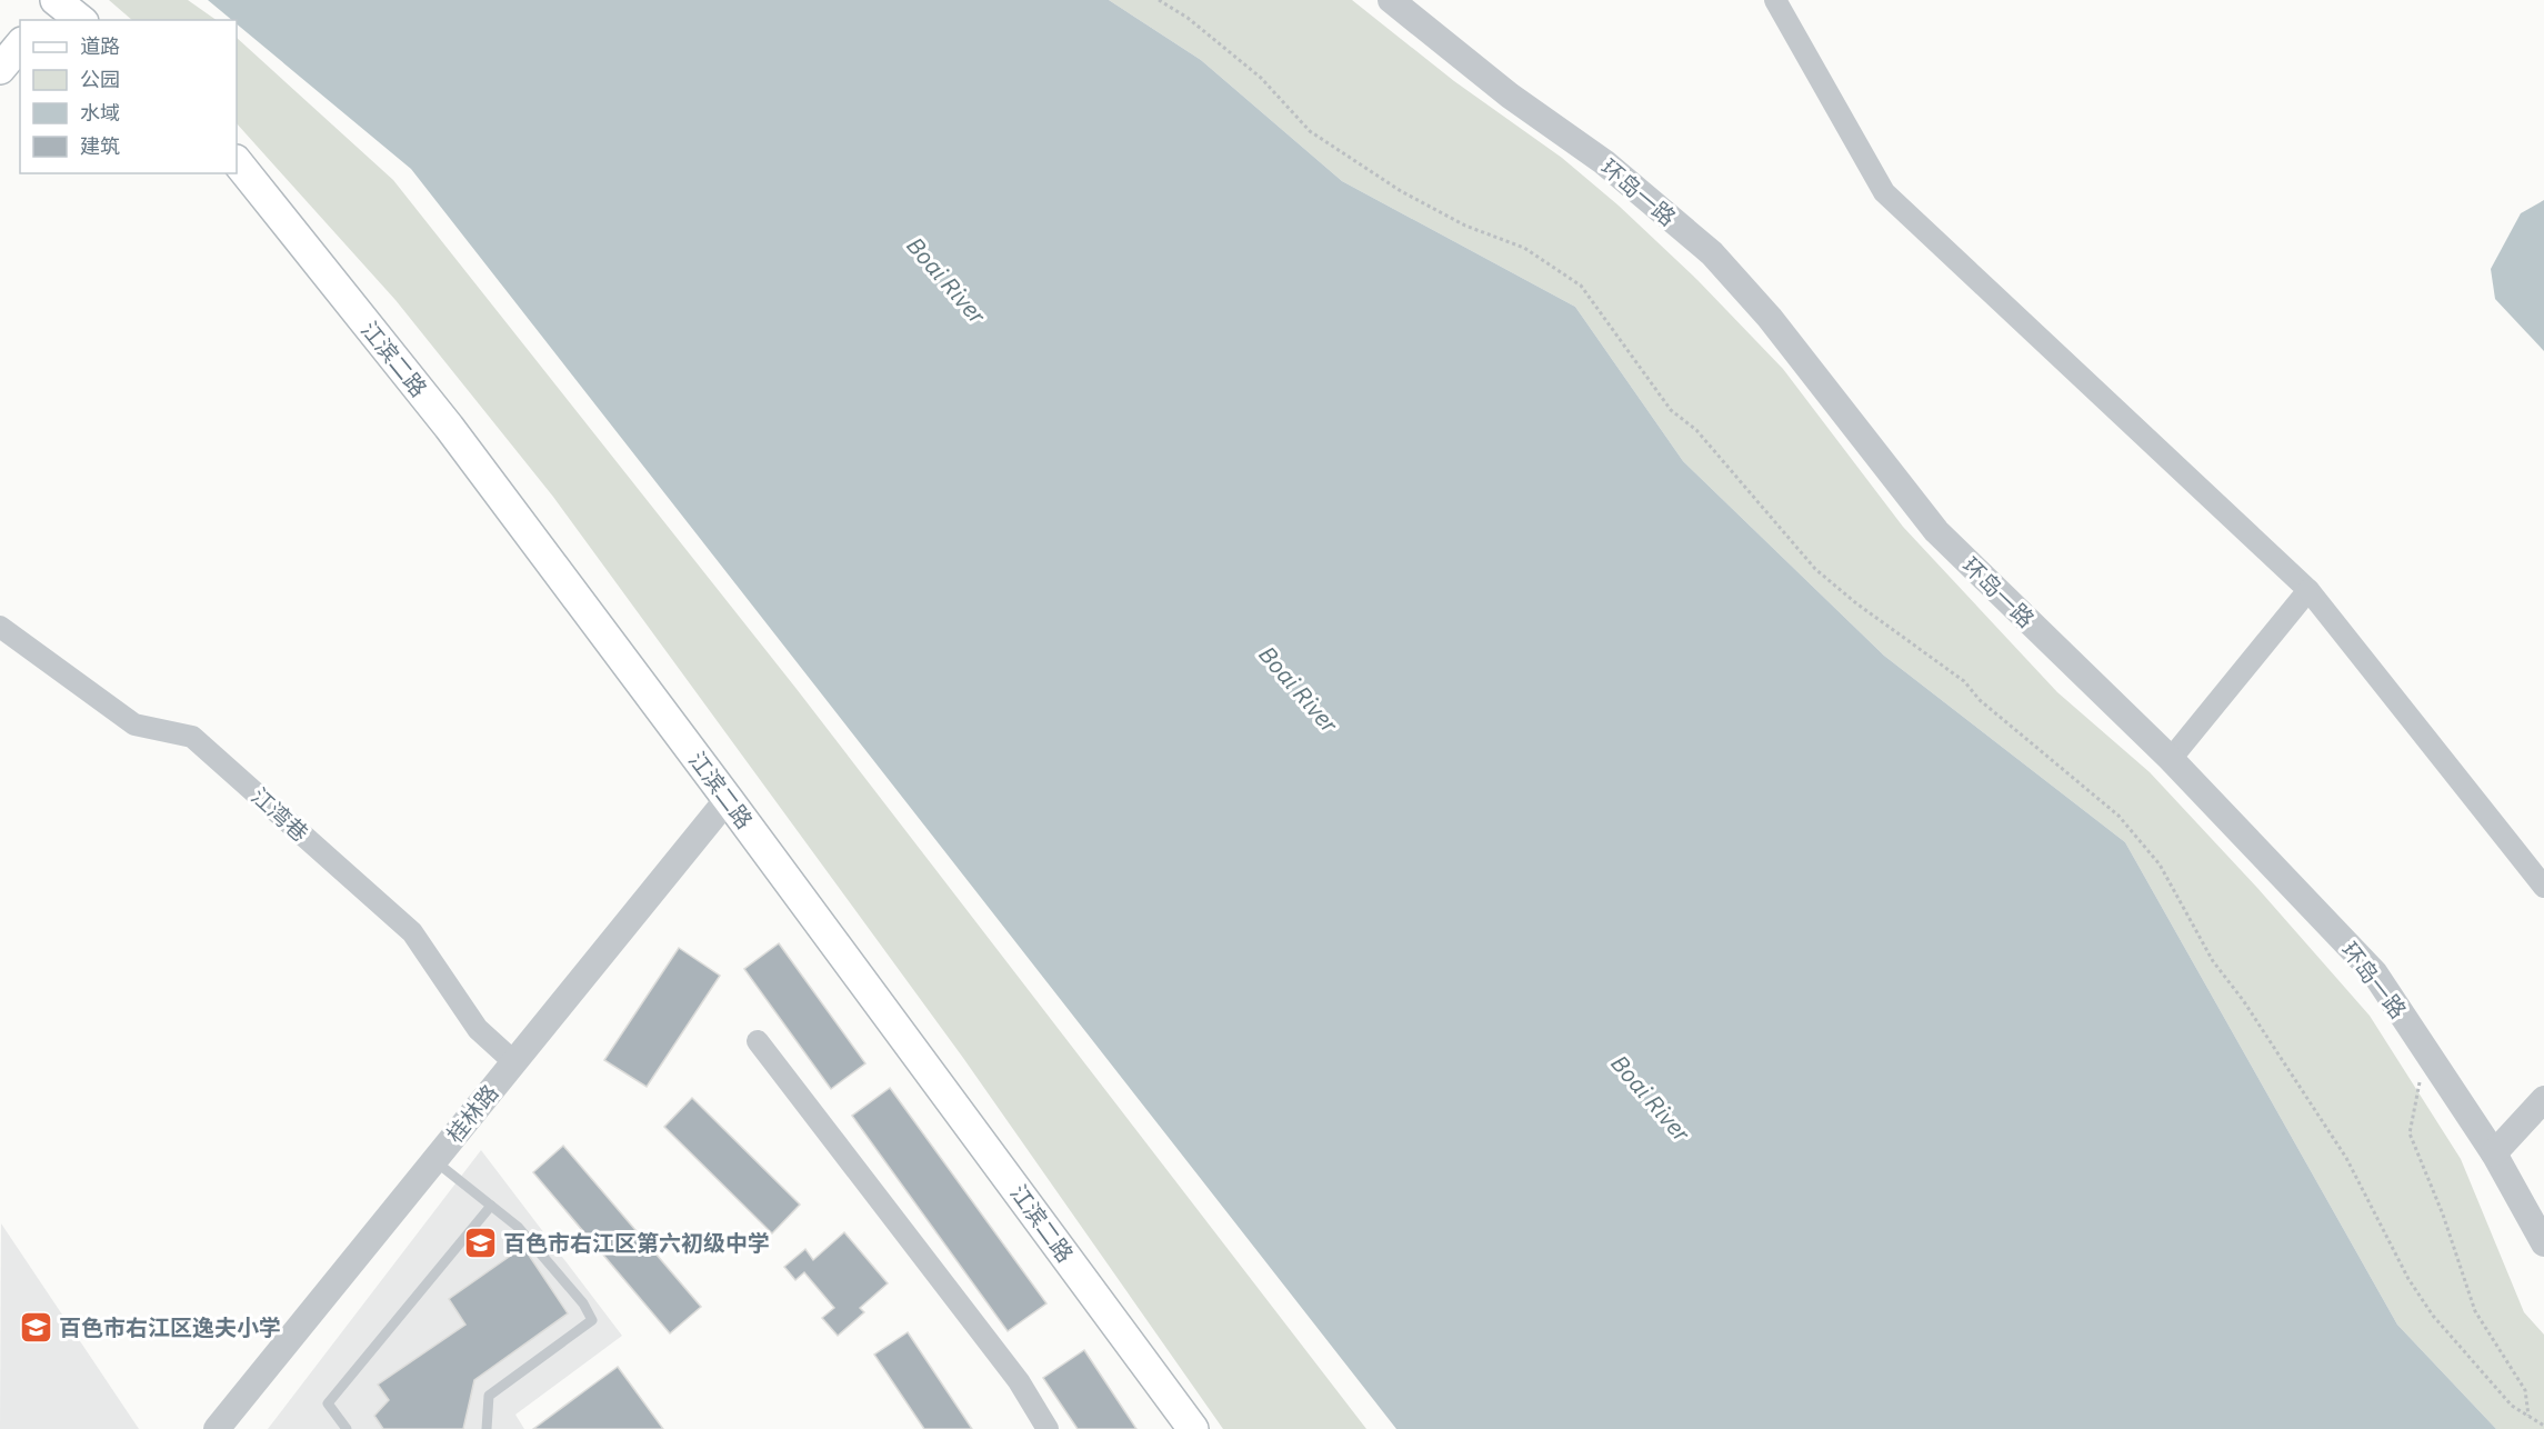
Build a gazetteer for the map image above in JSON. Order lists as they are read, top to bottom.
{
  "streets": {
    "main road": ["江滨二路"],
    "street": ["环岛一路", "江湾巷", "桂林路"]
  },
  "crossings": [
    ["江滨二路", "桂林路"],
    ["江湾巷", "桂林路"]
  ],
  "water": ["Boai River"],
  "places": {
    "school or university": ["百色市右江区第六初级中学", "百色市右江区逸夫小学"]
  },
  "legend": [
    "道路",
    "公园",
    "水域",
    "建筑"
  ]
}
